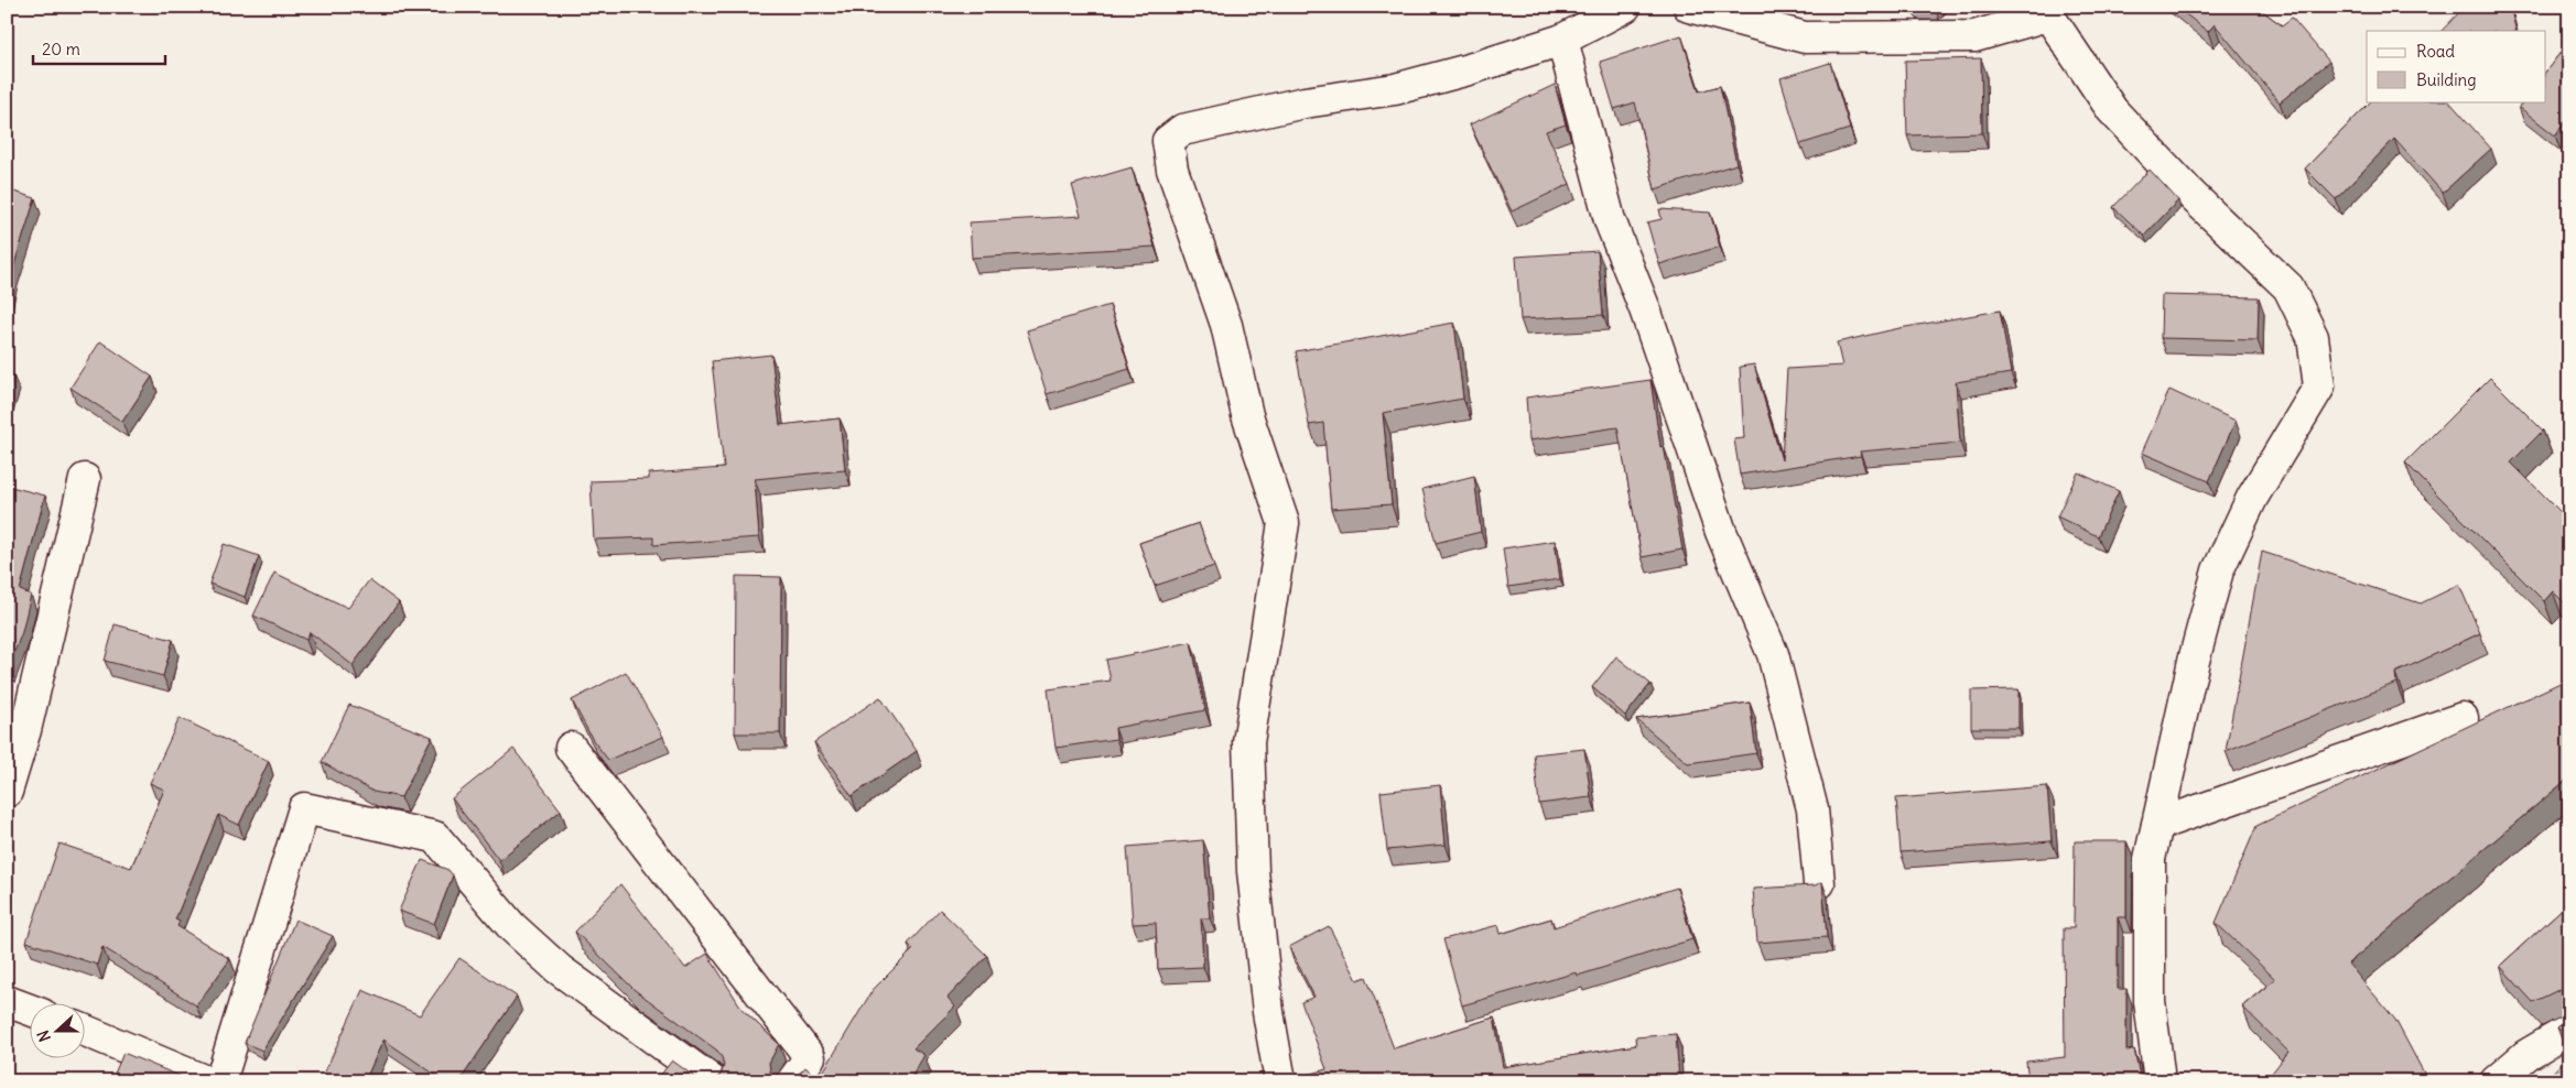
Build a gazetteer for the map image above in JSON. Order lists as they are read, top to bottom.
{
  "legend": ["Road", "Building"],
  "scale_bar": "20 m",
  "north": "left"
}
